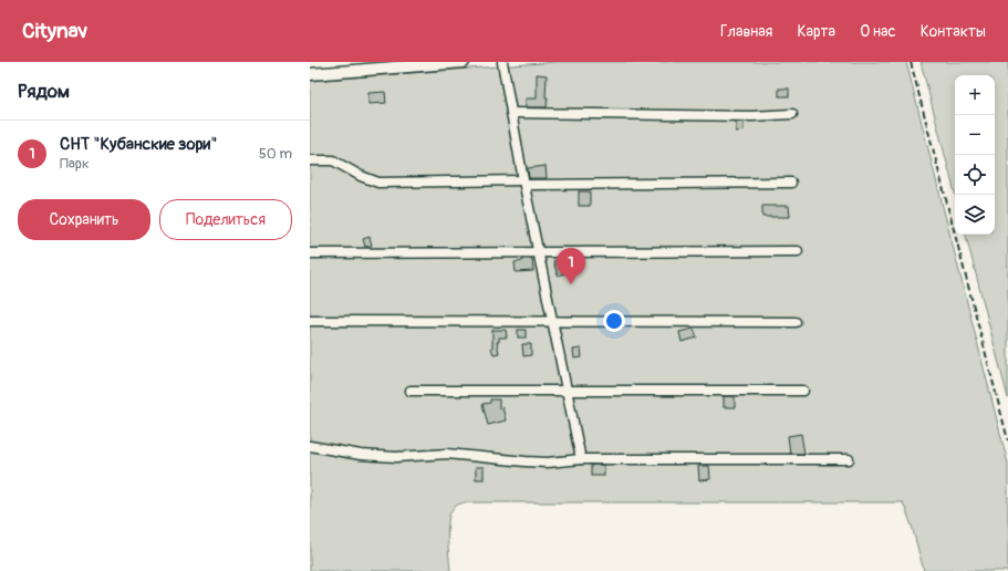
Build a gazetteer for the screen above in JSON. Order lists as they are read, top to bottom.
{
  "page": {
    "header": "Citynav",
    "nav": [
      "Главная",
      "Карта",
      "О нас",
      "Контакты"
    ],
    "heading": "Рядом",
    "map_buttons": ["+", "−"],
    "list": [
      {
        "mark": "1",
        "name": "СНТ \"Кубанские зори\"",
        "note": "Парк",
        "value": "50 m"
      }
    ],
    "buttons": ["Сохранить", "Поделиться"],
    "pins": "1"
  }
}
